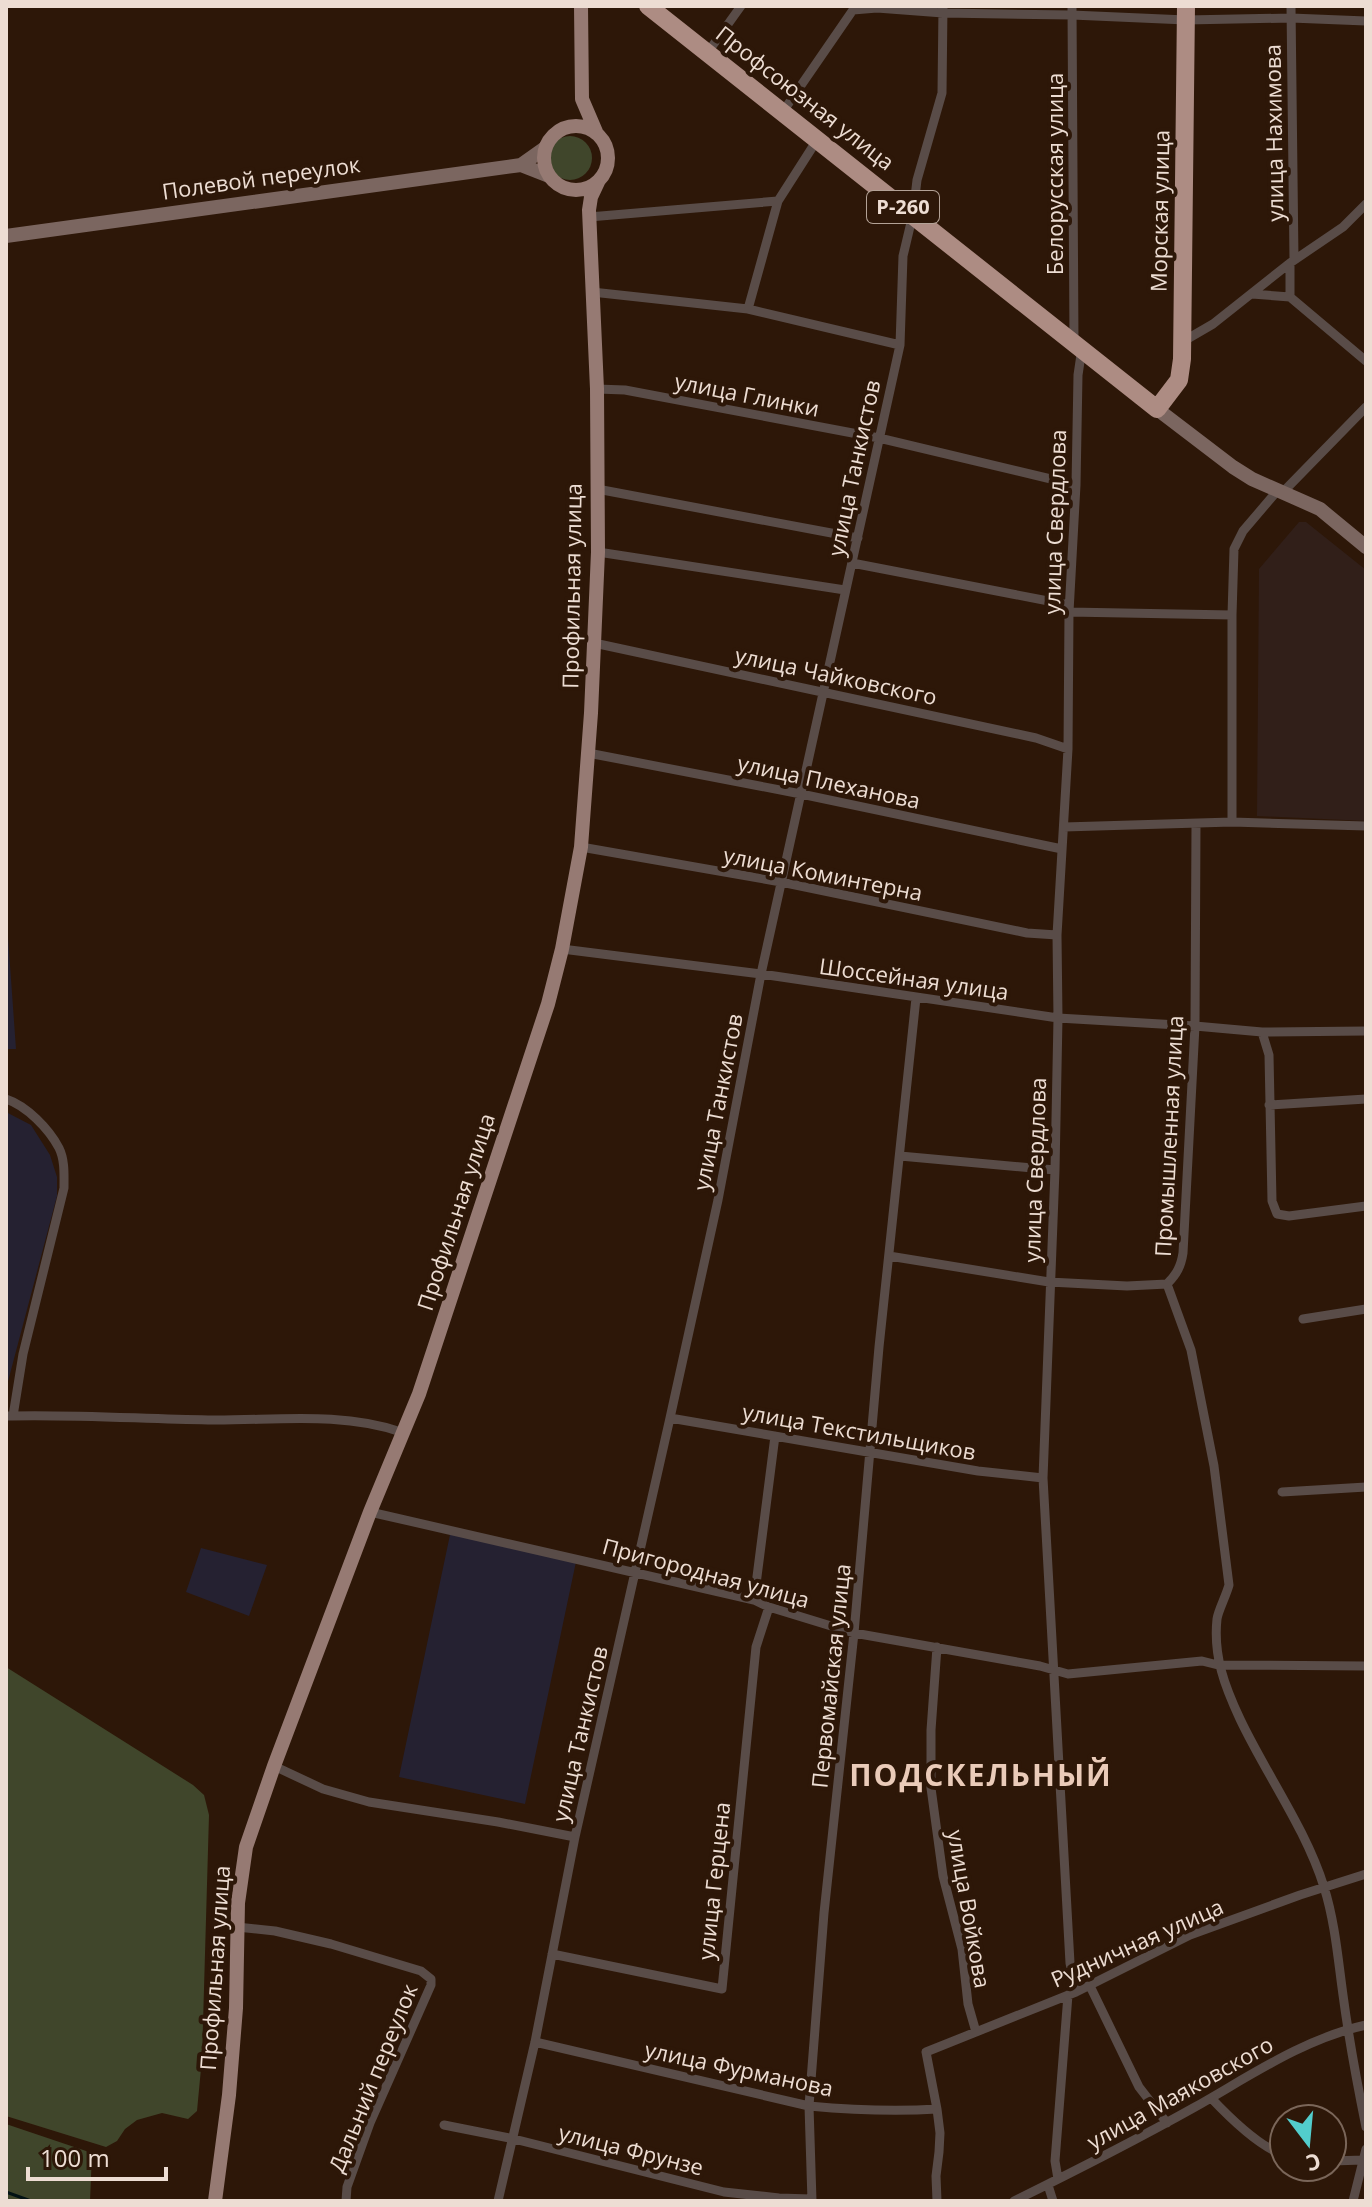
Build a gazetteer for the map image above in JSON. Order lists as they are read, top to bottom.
{
  "streets": {
    "highway": ["Профсоюзная улица", "Р-260", "Морская улица"],
    "main road": ["Профильная улица"],
    "street": [
      "улица Нахимова",
      "Белорусская улица",
      "Полевой переулок",
      "улица Глинки",
      "улица Танкистов",
      "улица Свердлова",
      "улица Чайковского",
      "улица Плеханова",
      "улица Коминтерна",
      "Шоссейная улица",
      "Промышленная улица",
      "улица Текстильщиков",
      "Пригородная улица",
      "Первомайская улица",
      "улица Герцена",
      "улица Войкова",
      "Рудничная улица",
      "улица Фурманова",
      "Дальний переулок",
      "улица Маяковского",
      "улица Фрунзе"
    ]
  },
  "crossings": [
    ["Профсоюзная улица", "Белорусская улица"],
    ["Профсоюзная улица", "Морская улица"],
    ["Профсоюзная улица", "улица Танкистов"],
    ["Профсоюзная улица", "улица Свердлова"],
    ["Белорусская улица", "улица Свердлова"],
    ["улица Глинки", "улица Танкистов"],
    ["улица Глинки", "улица Свердлова"],
    ["улица Глинки", "Профильная улица"],
    ["улица Танкистов", "улица Чайковского"],
    ["улица Танкистов", "улица Плеханова"],
    ["улица Танкистов", "улица Коминтерна"],
    ["улица Танкистов", "Шоссейная улица"],
    ["улица Танкистов", "улица Текстильщиков"],
    ["улица Танкистов", "Пригородная улица"],
    ["улица Танкистов", "улица Герцена"],
    ["улица Танкистов", "улица Фурманова"],
    ["улица Танкистов", "улица Фрунзе"],
    ["улица Свердлова", "улица Чайковского"],
    ["улица Свердлова", "улица Плеханова"],
    ["улица Свердлова", "улица Коминтерна"],
    ["улица Свердлова", "Шоссейная улица"],
    ["улица Свердлова", "улица Текстильщиков"],
    ["улица Свердлова", "Пригородная улица"],
    ["улица Свердлова", "Рудничная улица"],
    ["улица Свердлова", "улица Маяковского"],
    ["Профильная улица", "улица Чайковского"],
    ["Профильная улица", "улица Плеханова"],
    ["Профильная улица", "улица Коминтерна"],
    ["Профильная улица", "Шоссейная улица"],
    ["Профильная улица", "Пригородная улица"],
    ["Профильная улица", "Дальний переулок"],
    ["Шоссейная улица", "Промышленная улица"],
    ["Шоссейная улица", "Первомайская улица"],
    ["Промышленная улица", "Пригородная улица"],
    ["Промышленная улица", "Рудничная улица"],
    ["Промышленная улица", "улица Маяковского"],
    ["улица Текстильщиков", "Первомайская улица"],
    ["Пригородная улица", "Первомайская улица"],
    ["Пригородная улица", "улица Герцена"],
    ["Пригородная улица", "улица Войкова"],
    ["Первомайская улица", "улица Фурманова"],
    ["Первомайская улица", "улица Фрунзе"],
    ["улица Войкова", "Рудничная улица"],
    ["Рудничная улица", "улица Фурманова"]
  ],
  "districts": ["ПОДСКЕЛЬНЫЙ"],
  "scale_bar": "100 m",
  "north": "bottom"
}
